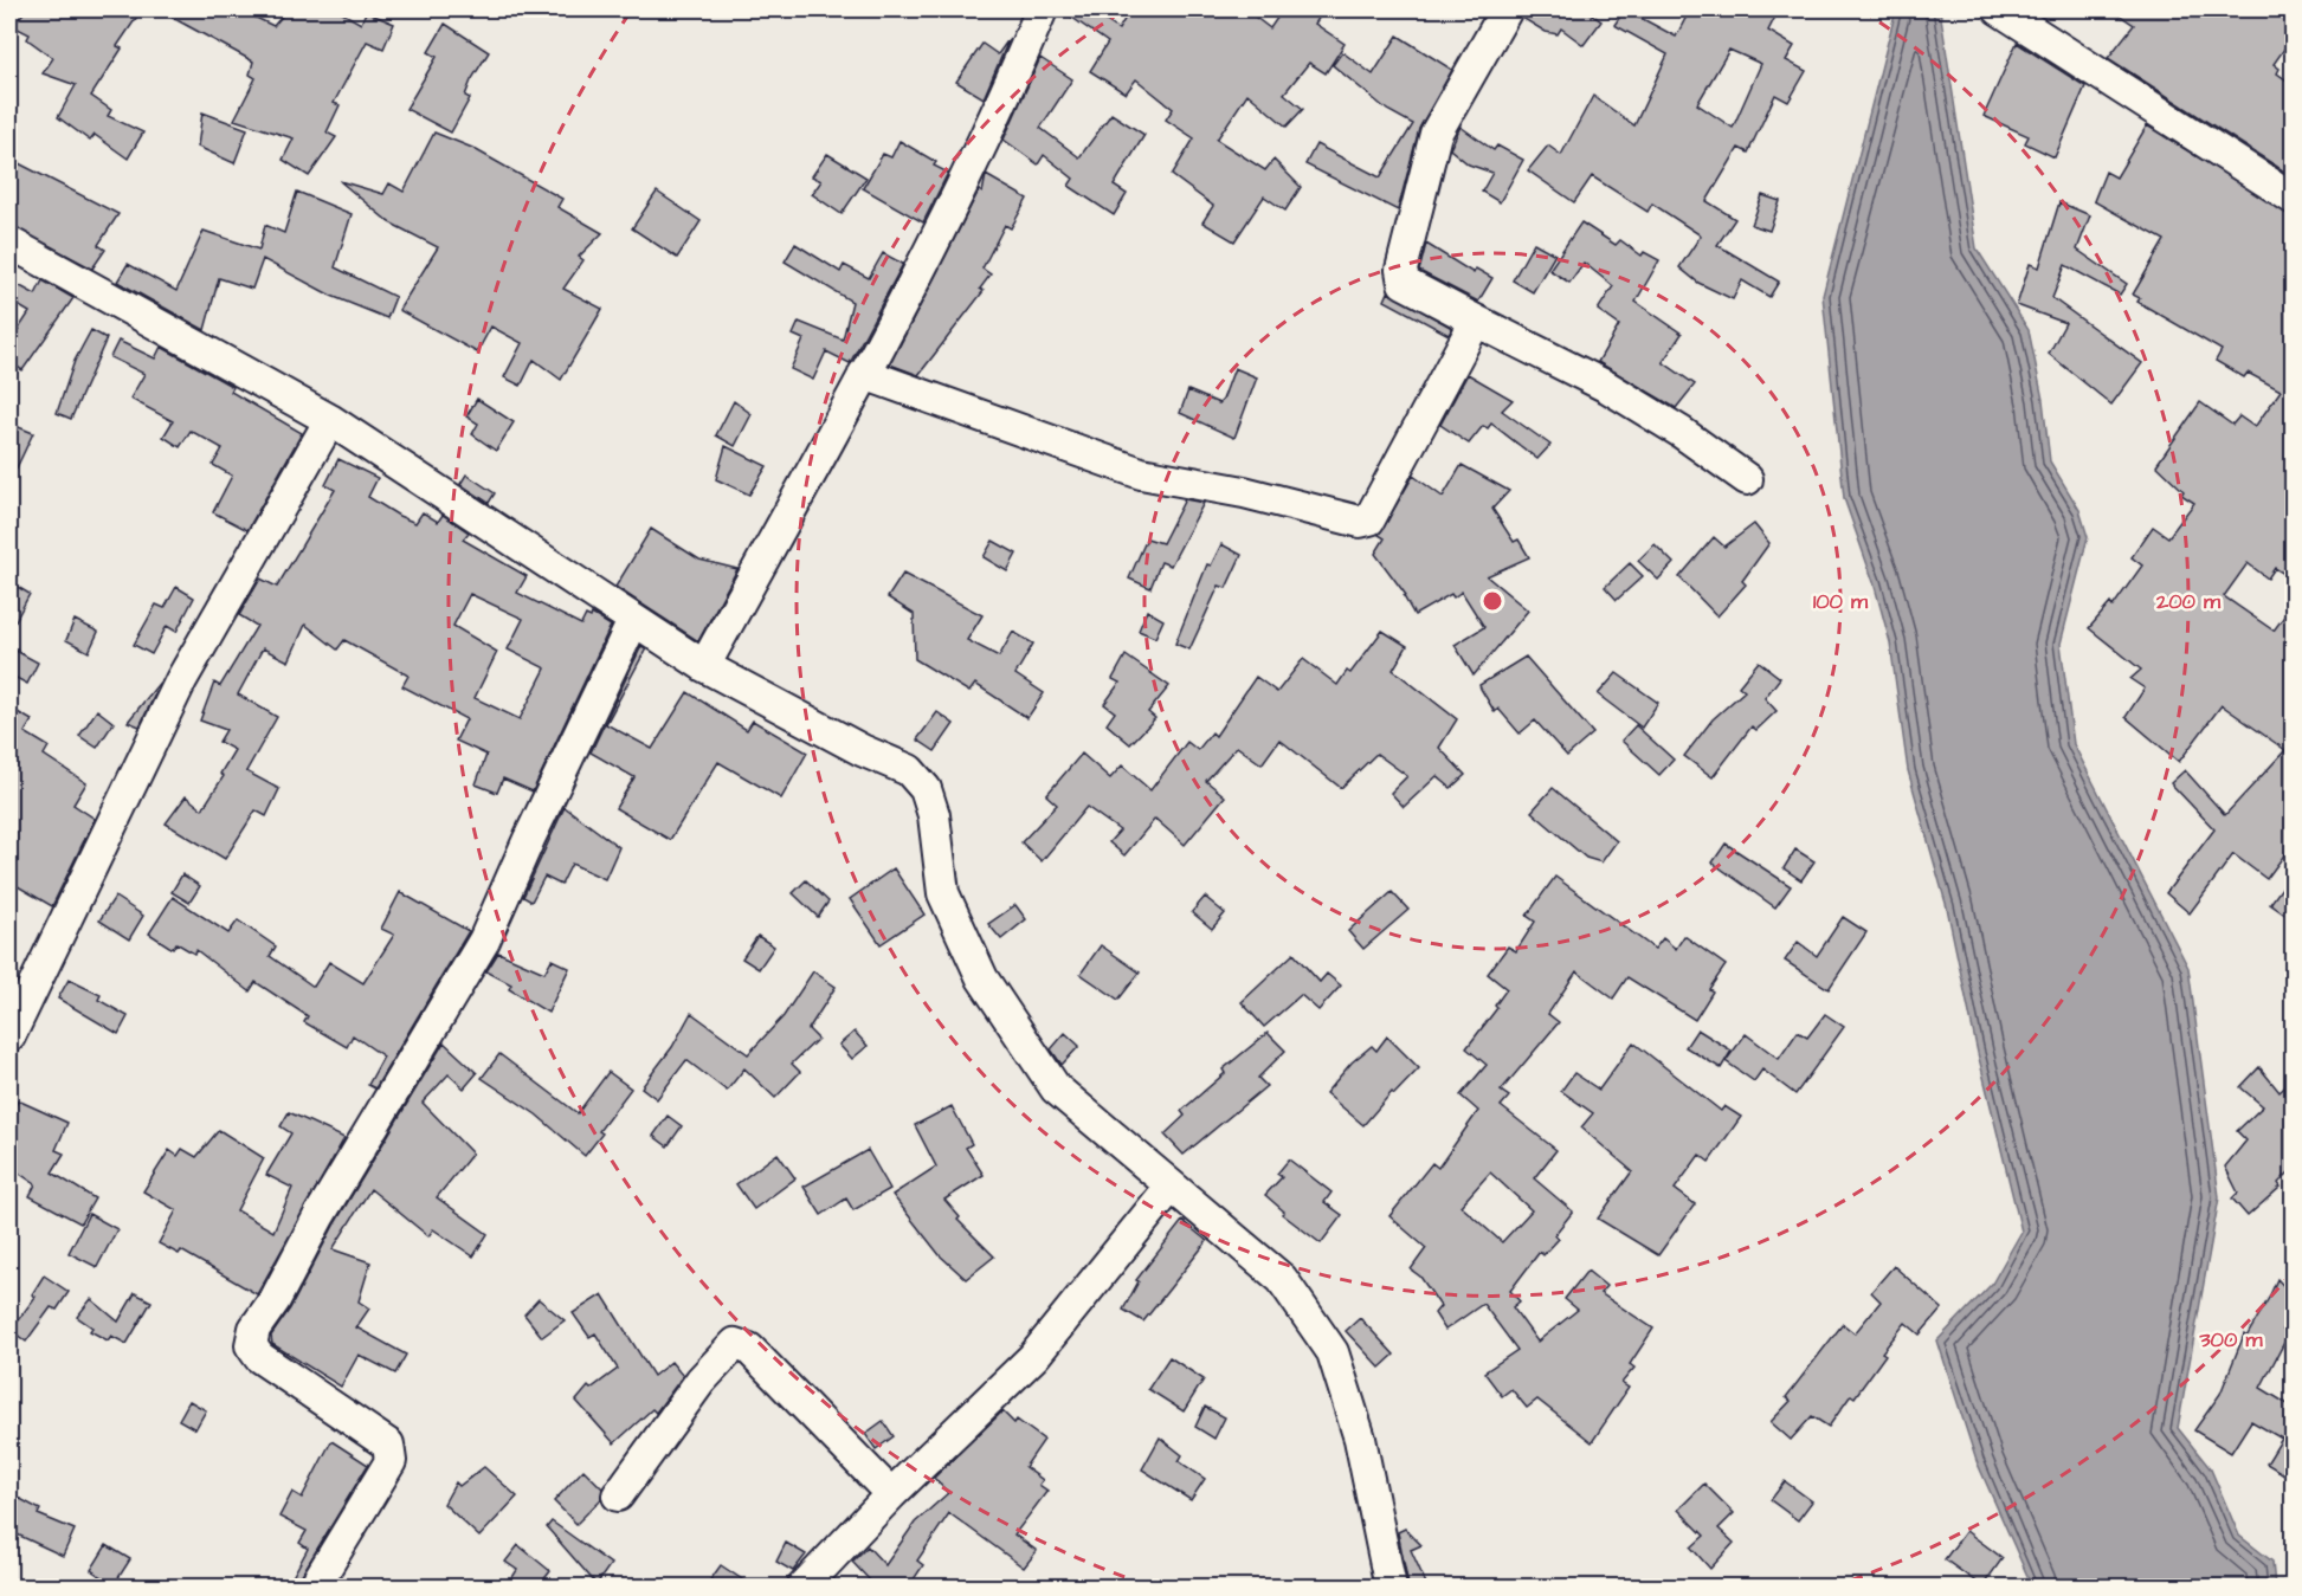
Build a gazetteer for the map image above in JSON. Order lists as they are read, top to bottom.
{
  "rings": ["100 m", "200 m", "300 m"]
}
